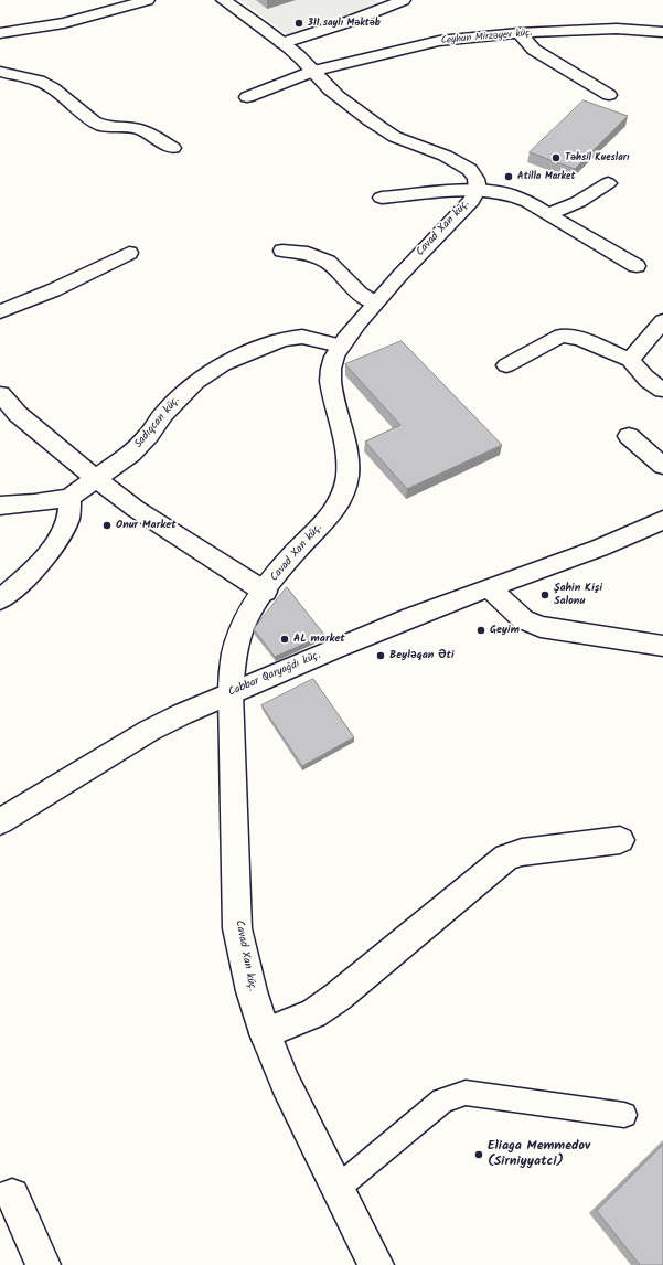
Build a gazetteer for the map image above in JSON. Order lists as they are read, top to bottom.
{
  "streets": {
    "street": [
      "Ceyhun Mirzəyev küç.",
      "Cavad Xan küç.",
      "Sadıqcan küç.",
      "Cabbar Qaryağdı küç."
    ]
  },
  "crossings": [
    ["Ceyhun Mirzəyev küç.", "Cavad Xan küç."],
    ["Cavad Xan küç.", "Sadıqcan küç."],
    ["Cavad Xan küç.", "Cabbar Qaryağdı küç."]
  ],
  "places": [
    "311 saylı Məktəb",
    "Təhsil Kuesları",
    "Atilla Market",
    "Onur Market",
    "Şahin Kişi Salonu",
    "Geyim",
    "AL market",
    "Beyləqan Əti",
    "Eliaga Memmedov (Sirniyyatci)"
  ]
}
